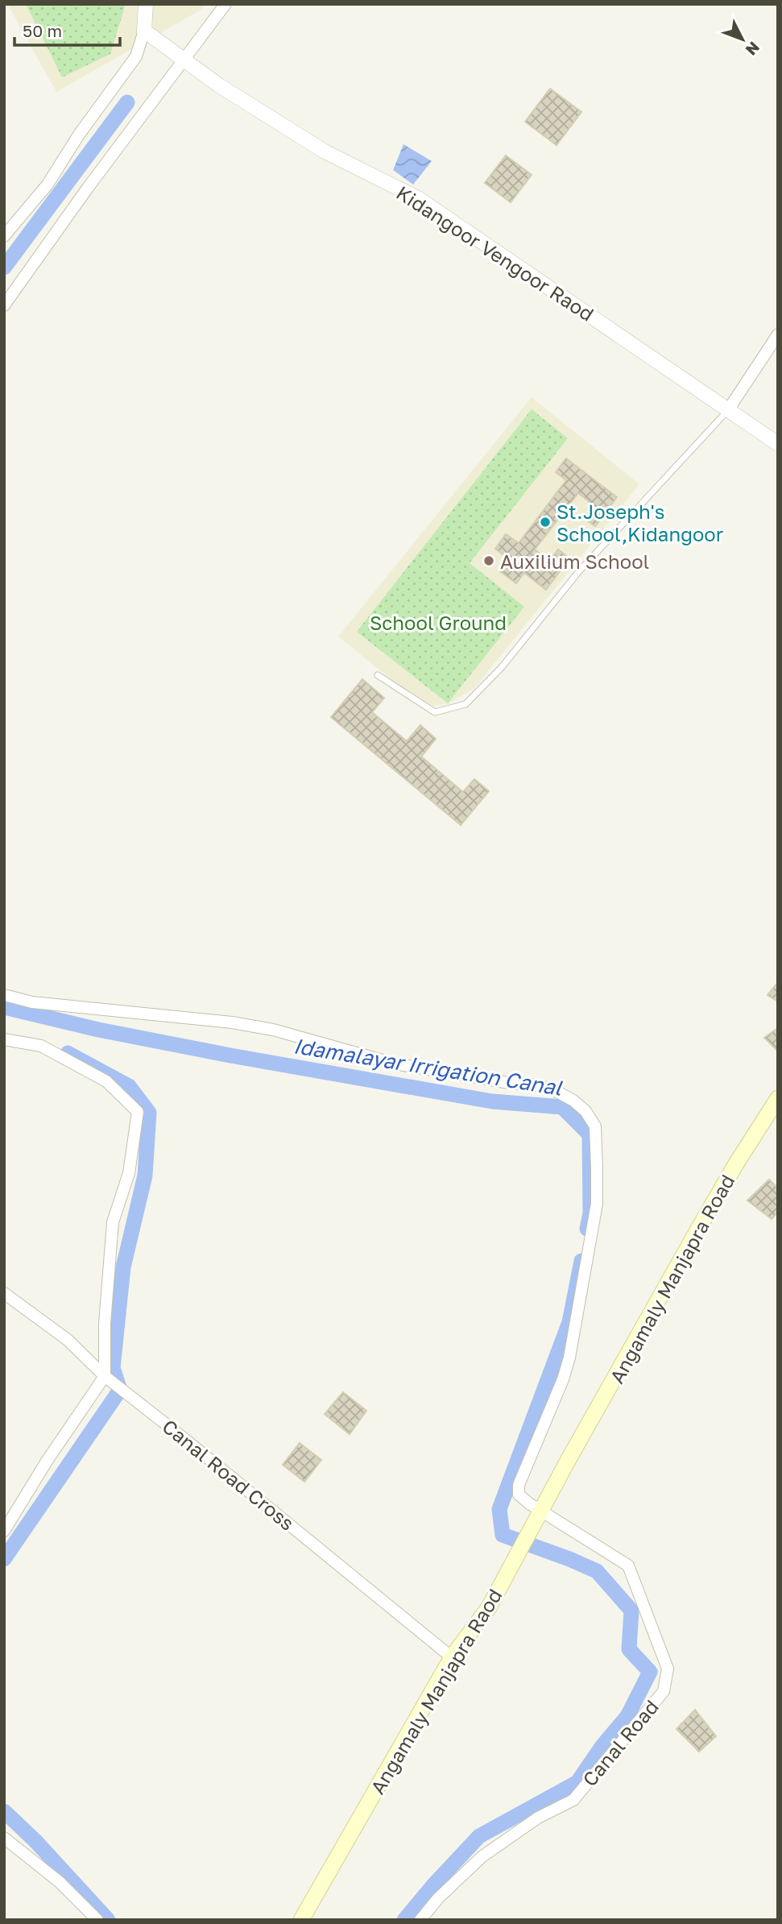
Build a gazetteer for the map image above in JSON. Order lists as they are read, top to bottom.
{
  "streets": {
    "main road": ["Angamaly Manjapra Road", "Angamaly Manjapra Raod"],
    "street": ["Kidangoor Vengoor Raod", "Canal Road Cross", "Canal Road"]
  },
  "crossings": [
    ["Angamaly Manjapra Road", "Angamaly Manjapra Raod"],
    ["Canal Road Cross", "Angamaly Manjapra Raod"],
    ["Angamaly Manjapra Raod", "Canal Road"]
  ],
  "water": ["Idamalayar Irrigation Canal"],
  "parks": ["School Ground"],
  "places": ["St.Joseph's School,Kidangoor", "Auxilium School"],
  "scale_bar": "50 m",
  "north": "bottom right"
}
